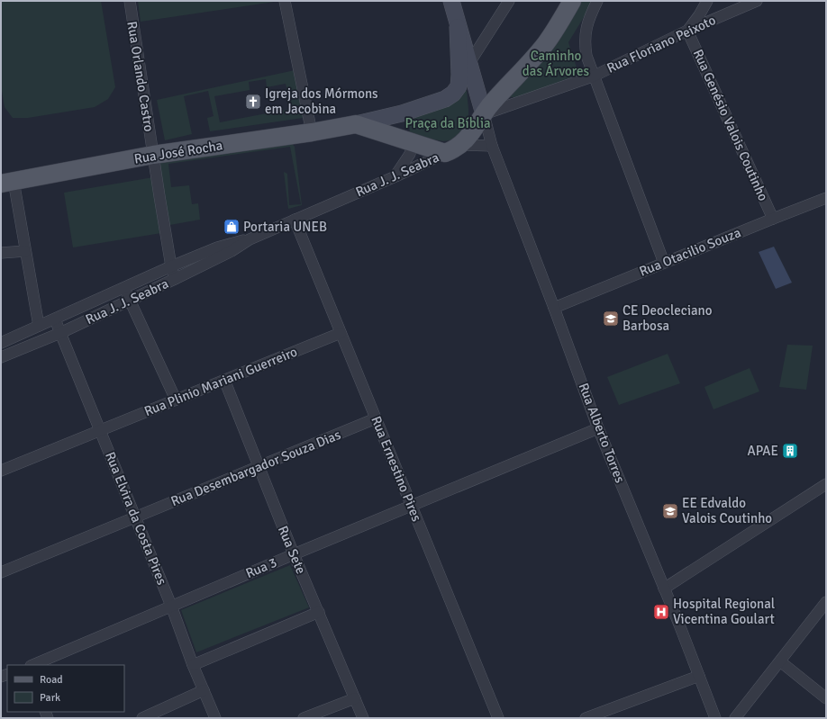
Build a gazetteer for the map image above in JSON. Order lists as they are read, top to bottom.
{
  "streets": {
    "main road": ["Rua José Rocha"],
    "street": [
      "Rua Floriano Peixoto",
      "Rua Orlando Castro",
      "Rua Genésio Valois Coutinho",
      "Rua J. J. Seabra",
      "Rua Otacilio Souza",
      "Rua Plinio Mariani Guerreiro",
      "Rua Alberto Torres",
      "Rua Desembargador Souza Dias",
      "Rua Ernestino Pires",
      "Rua Elvira da Costa Pires",
      "Rua Sete",
      "Rua 3"
    ]
  },
  "crossings": [
    ["Rua Floriano Peixoto", "Rua Genésio Valois Coutinho"],
    ["Rua Floriano Peixoto", "Rua Alberto Torres"],
    ["Rua Orlando Castro", "Rua José Rocha"],
    ["Rua Orlando Castro", "Rua J. J. Seabra"],
    ["Rua Genésio Valois Coutinho", "Rua Otacilio Souza"],
    ["Rua J. J. Seabra", "Rua Ernestino Pires"],
    ["Rua J. J. Seabra", "Rua Elvira da Costa Pires"],
    ["Rua Otacilio Souza", "Rua Alberto Torres"],
    ["Rua Plinio Mariani Guerreiro", "Rua Ernestino Pires"],
    ["Rua Plinio Mariani Guerreiro", "Rua Elvira da Costa Pires"],
    ["Rua Plinio Mariani Guerreiro", "Rua Sete"],
    ["Rua Alberto Torres", "Rua 3"],
    ["Rua Desembargador Souza Dias", "Rua Ernestino Pires"],
    ["Rua Desembargador Souza Dias", "Rua Elvira da Costa Pires"],
    ["Rua Desembargador Souza Dias", "Rua Sete"],
    ["Rua Ernestino Pires", "Rua 3"],
    ["Rua Elvira da Costa Pires", "Rua 3"],
    ["Rua Sete", "Rua 3"]
  ],
  "parks": ["Caminho das Árvores", "Praça da Bíblia"],
  "places": {
    "church": ["Igreja dos Mórmons em Jacobina"],
    "shop": ["Portaria UNEB"],
    "school or university": ["CE Deocleciano Barbosa", "EE Edvaldo Valois Coutinho"],
    "building": ["APAE"],
    "hospital": ["Hospital Regional Vicentina Goulart"]
  },
  "legend": ["Road", "Park"]
}
